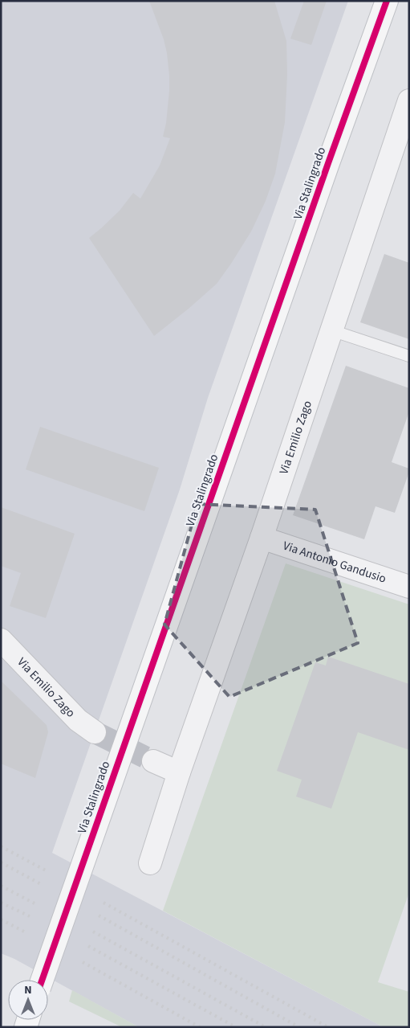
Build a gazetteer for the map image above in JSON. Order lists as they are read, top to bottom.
{
  "streets": {
    "main road": ["Via Stalingrado"],
    "street": ["Via Emilio Zago", "Via Antonio Gandusio"]
  },
  "crossings": [
    ["Via Emilio Zago", "Via Antonio Gandusio"]
  ],
  "north": "top"
}
